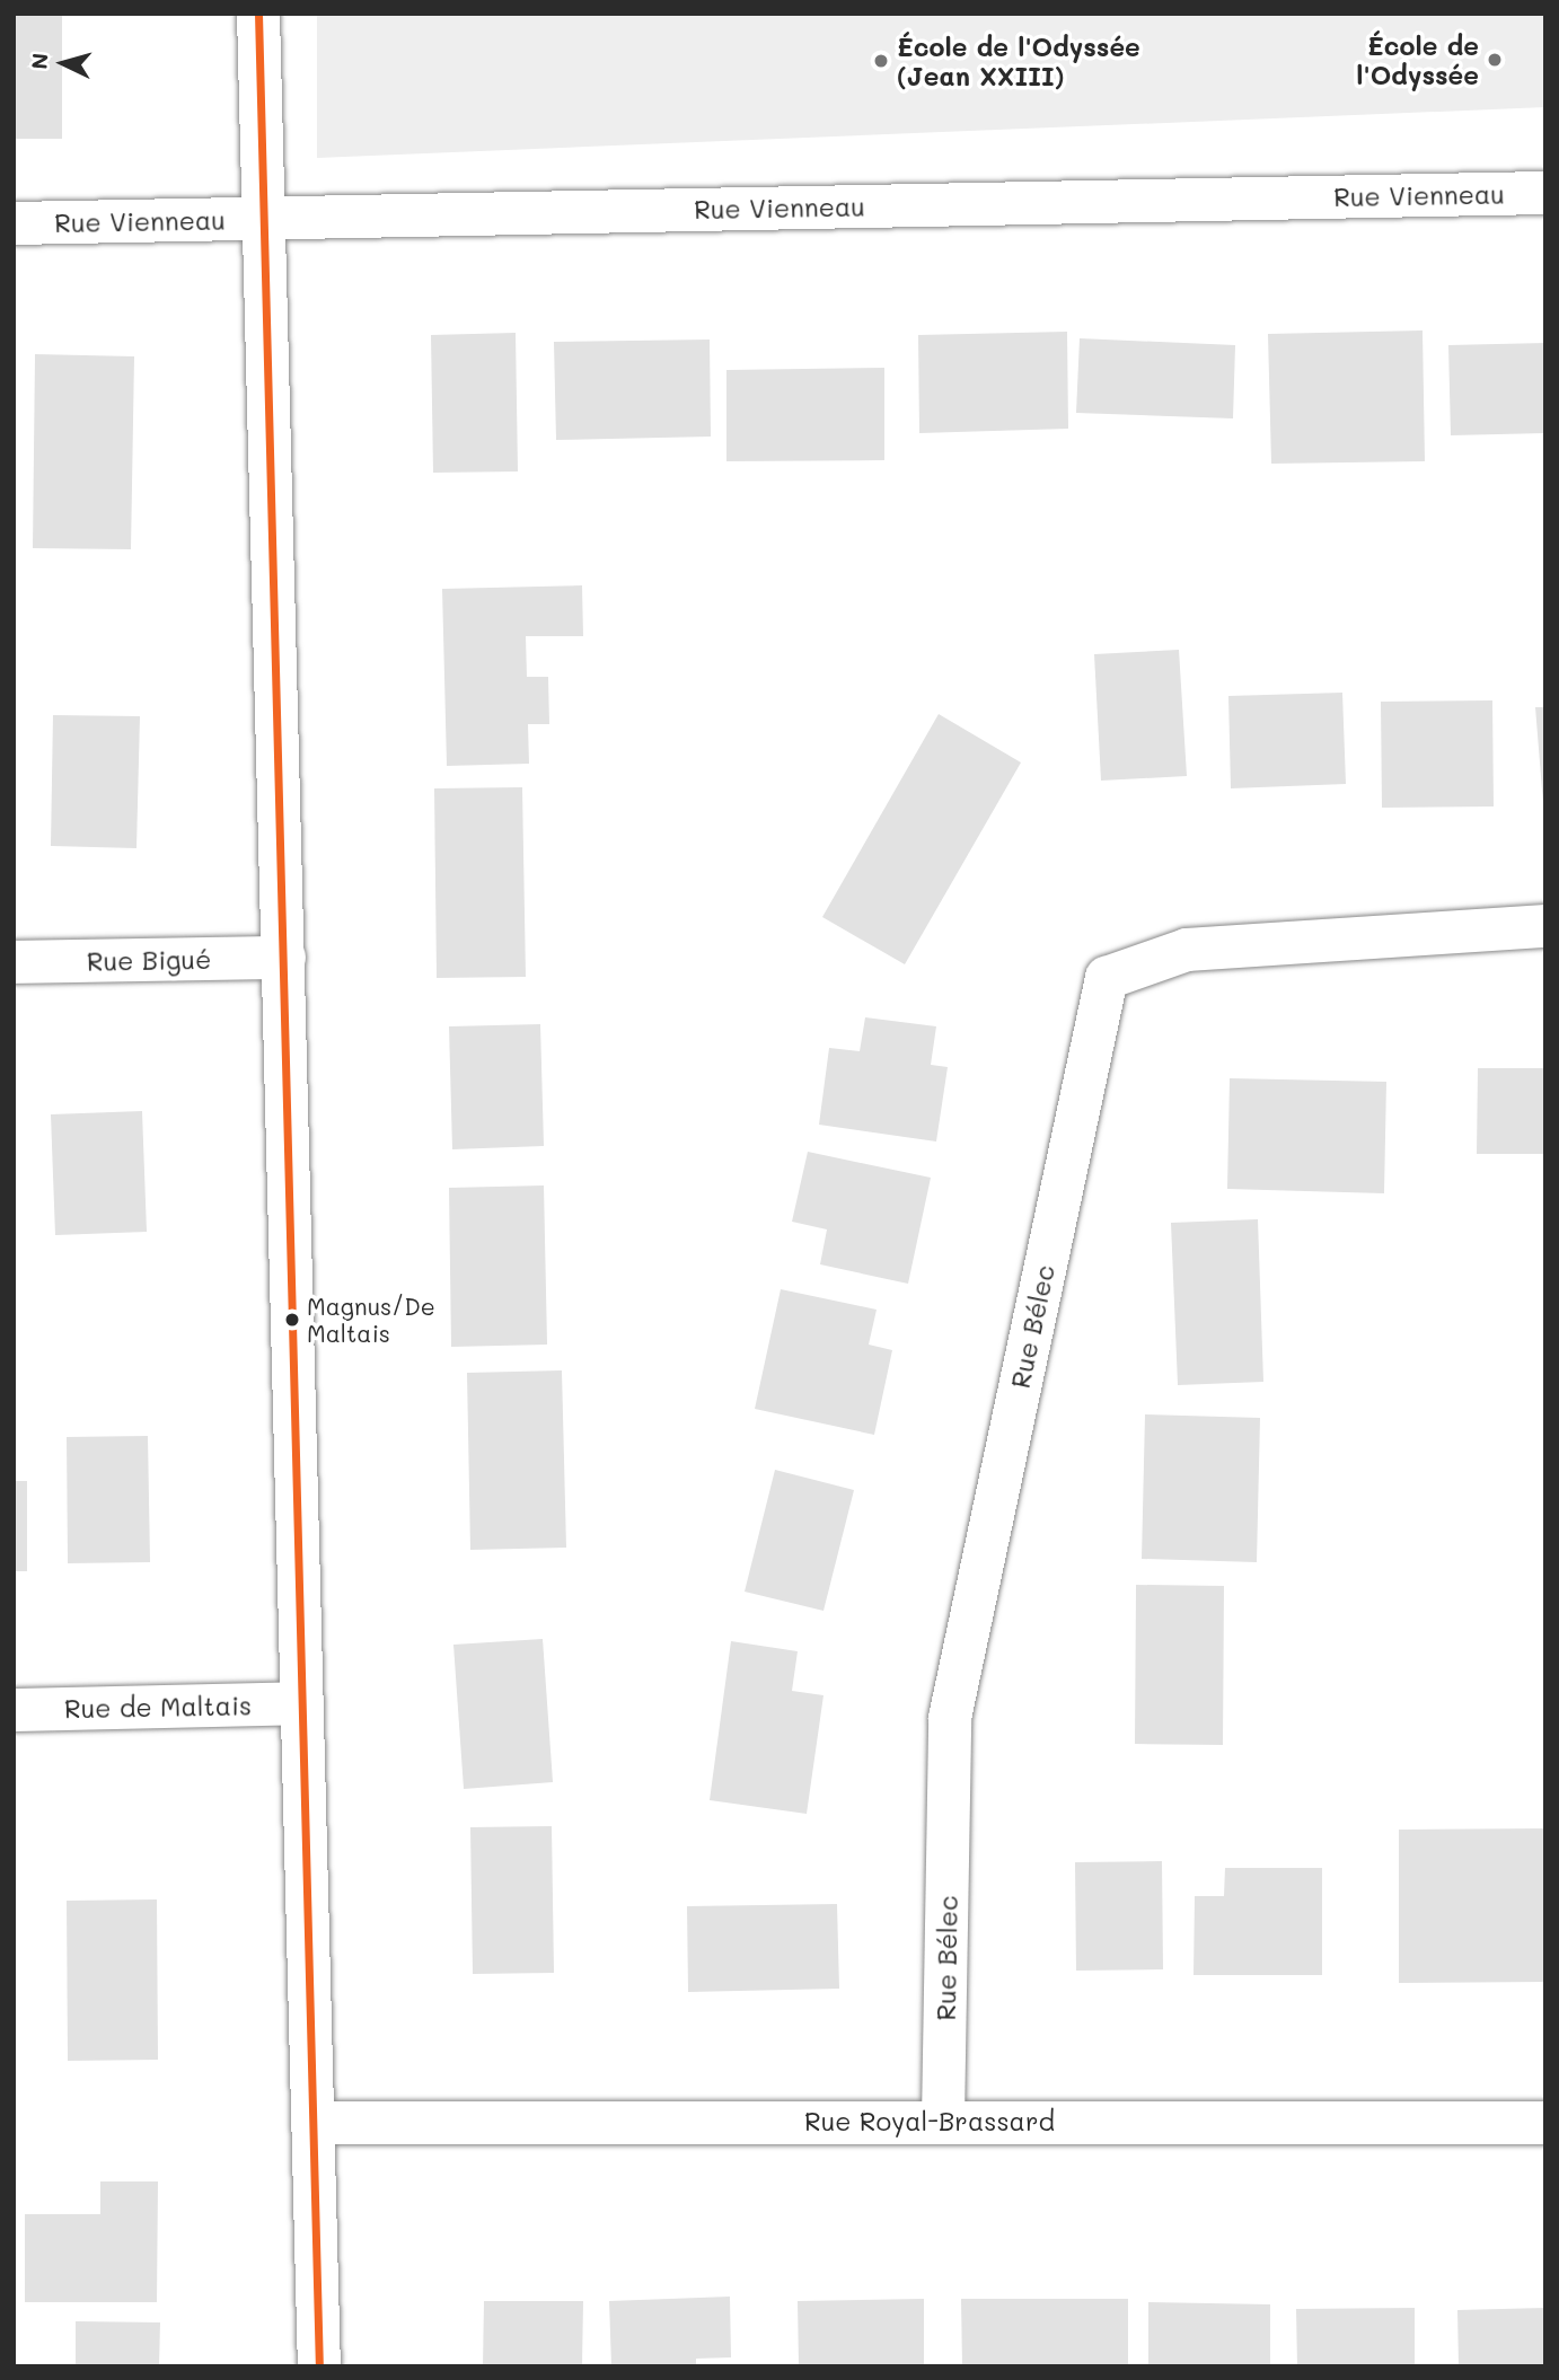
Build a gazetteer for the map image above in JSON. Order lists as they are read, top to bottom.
{
  "streets": {
    "street": [
      "Rue Vienneau",
      "Rue Bigué",
      "Rue Bélec",
      "Rue de Maltais",
      "Rue Royal-Brassard"
    ]
  },
  "crossings": [
    ["Rue Bélec", "Rue Royal-Brassard"]
  ],
  "places": ["École de l'Odyssée", "École de l'Odyssée (Jean XXIII)", "Magnus/De Maltais"],
  "north": "left"
}
